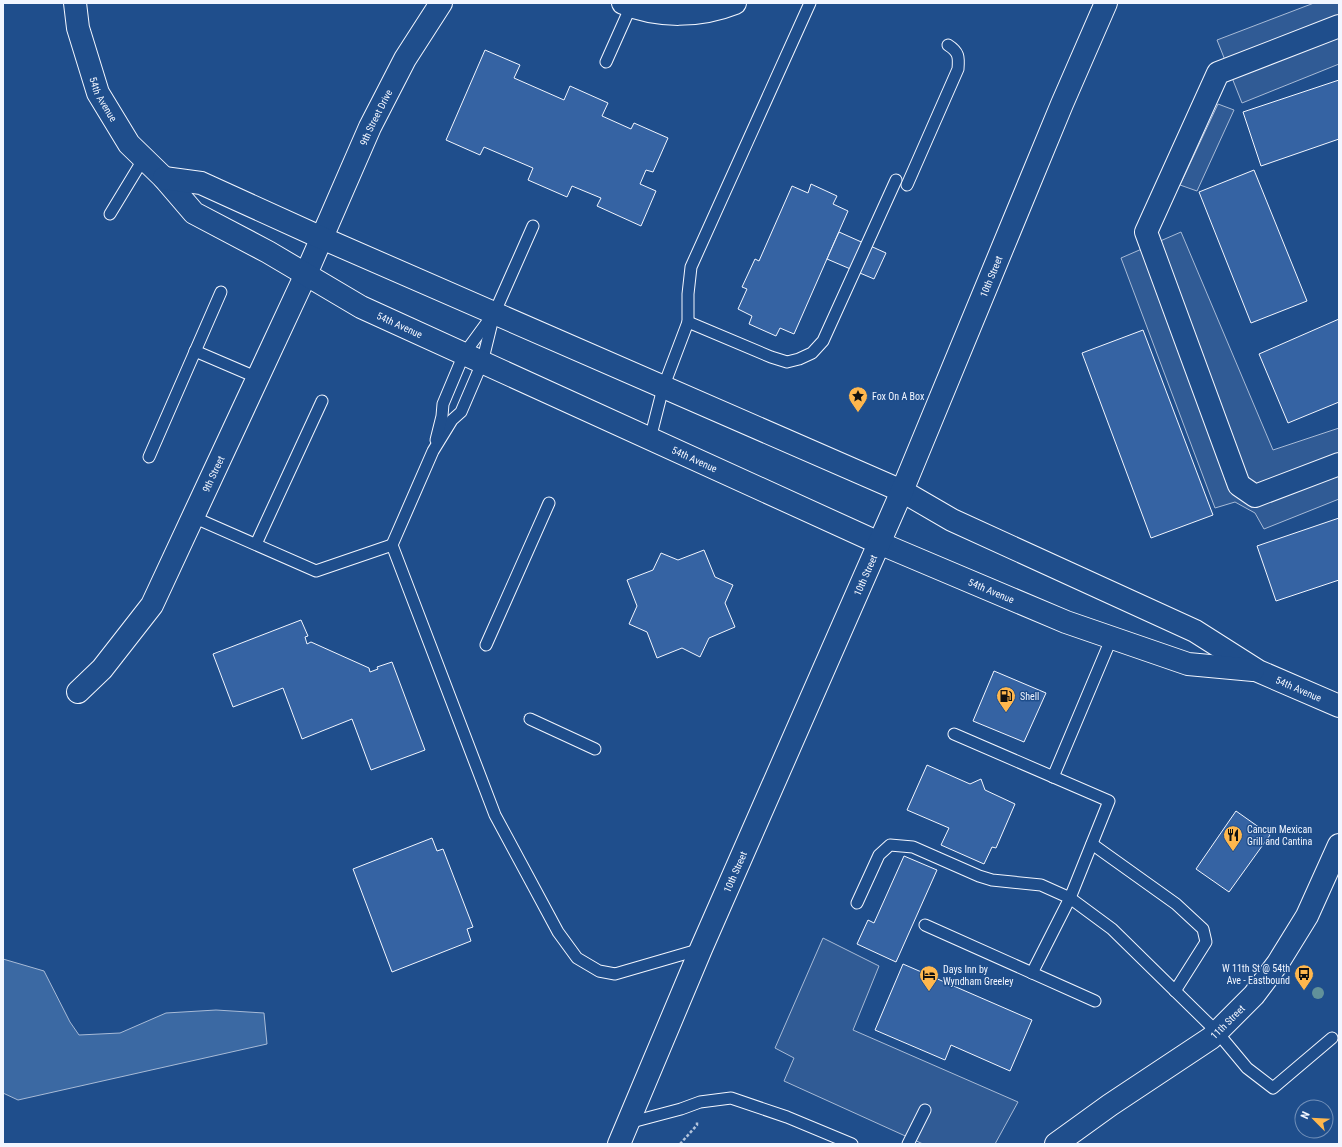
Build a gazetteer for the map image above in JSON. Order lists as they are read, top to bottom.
{
  "streets": {
    "street": [
      "54th Avenue",
      "9th Street Drive",
      "10th Street",
      "9th Street",
      "11th Street"
    ]
  },
  "crossings": [
    ["54th Avenue", "9th Street Drive"],
    ["54th Avenue", "10th Street"],
    ["54th Avenue", "9th Street"],
    ["9th Street Drive", "9th Street"]
  ],
  "places": {
    "place": ["Fox On A Box"],
    "fuel station": ["Shell"],
    "restaurant": ["Cancun Mexican Grill and Cantina"],
    "bus stop": ["W 11th St @ 54th Ave - Eastbound"],
    "hotel": ["Days Inn by Wyndham Greeley"]
  },
  "north": "top left"
}
